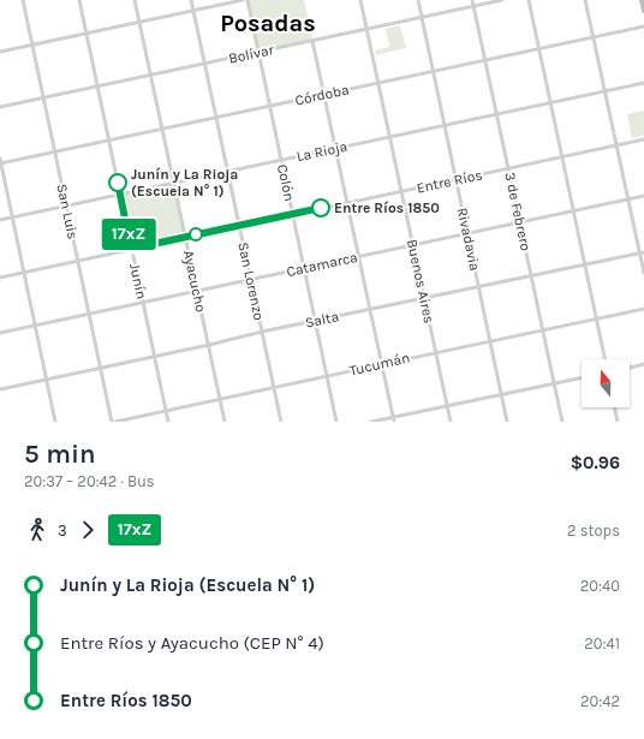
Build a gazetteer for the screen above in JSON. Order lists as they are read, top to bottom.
{
  "streets": {
    "street": [
      "Bolívar",
      "Córdoba",
      "La Rioja",
      "Entre Ríos",
      "Colón",
      "San Luis",
      "3 de Febrero",
      "Rivadavia",
      "Catamarca",
      "Junín",
      "Ayacucho",
      "San Lorenzo",
      "Buenos Aires",
      "Salta",
      "Tucumán"
    ]
  },
  "crossings": [
    ["Bolívar", "Colón"],
    ["Bolívar", "San Luis"],
    ["Bolívar", "3 de Febrero"],
    ["Bolívar", "Rivadavia"],
    ["Bolívar", "Junín"],
    ["Bolívar", "Ayacucho"],
    ["Bolívar", "San Lorenzo"],
    ["Bolívar", "Buenos Aires"],
    ["Córdoba", "Colón"],
    ["Córdoba", "San Luis"],
    ["Córdoba", "3 de Febrero"],
    ["Córdoba", "Rivadavia"],
    ["Córdoba", "Junín"],
    ["Córdoba", "Ayacucho"],
    ["Córdoba", "San Lorenzo"],
    ["Córdoba", "Buenos Aires"],
    ["La Rioja", "Colón"],
    ["La Rioja", "San Luis"],
    ["La Rioja", "3 de Febrero"],
    ["La Rioja", "Rivadavia"],
    ["La Rioja", "Junín"],
    ["La Rioja", "Ayacucho"],
    ["La Rioja", "San Lorenzo"],
    ["La Rioja", "Buenos Aires"],
    ["Entre Ríos", "Colón"],
    ["Entre Ríos", "San Luis"],
    ["Entre Ríos", "3 de Febrero"],
    ["Entre Ríos", "Rivadavia"],
    ["Entre Ríos", "Junín"],
    ["Entre Ríos", "Ayacucho"],
    ["Entre Ríos", "San Lorenzo"],
    ["Entre Ríos", "Buenos Aires"],
    ["Colón", "Catamarca"],
    ["Colón", "Salta"],
    ["Colón", "Tucumán"],
    ["San Luis", "Catamarca"],
    ["San Luis", "Salta"],
    ["3 de Febrero", "Catamarca"],
    ["3 de Febrero", "Salta"],
    ["3 de Febrero", "Tucumán"],
    ["Rivadavia", "Catamarca"],
    ["Rivadavia", "Salta"],
    ["Rivadavia", "Tucumán"],
    ["Catamarca", "Junín"],
    ["Catamarca", "Ayacucho"],
    ["Catamarca", "San Lorenzo"],
    ["Catamarca", "Buenos Aires"],
    ["Junín", "Salta"],
    ["Junín", "Tucumán"],
    ["Ayacucho", "Salta"],
    ["Ayacucho", "Tucumán"],
    ["San Lorenzo", "Salta"],
    ["San Lorenzo", "Tucumán"],
    ["Buenos Aires", "Salta"],
    ["Buenos Aires", "Tucumán"]
  ],
  "districts": ["Posadas"],
  "places": ["Junín y La Rioja (Escuela N° 1)", "Entre Ríos 1850"],
  "lines": ["bus line 17xZ"],
  "north": "top",
  "page": {
    "on_map": "17xZ",
    "heading": ["5 min", "20:37 – 20:42 · Bus", "$0.96"],
    "legs": ["3", "17xZ", "2 stops"],
    "list": [
      {
        "name": "Junín y La Rioja (Escuela N° 1)",
        "value": "20:40"
      },
      {
        "name": "Entre Ríos y Ayacucho (CEP N° 4)",
        "value": "20:41"
      },
      {
        "name": "Entre Ríos 1850",
        "value": "20:42"
      }
    ]
  }
}
